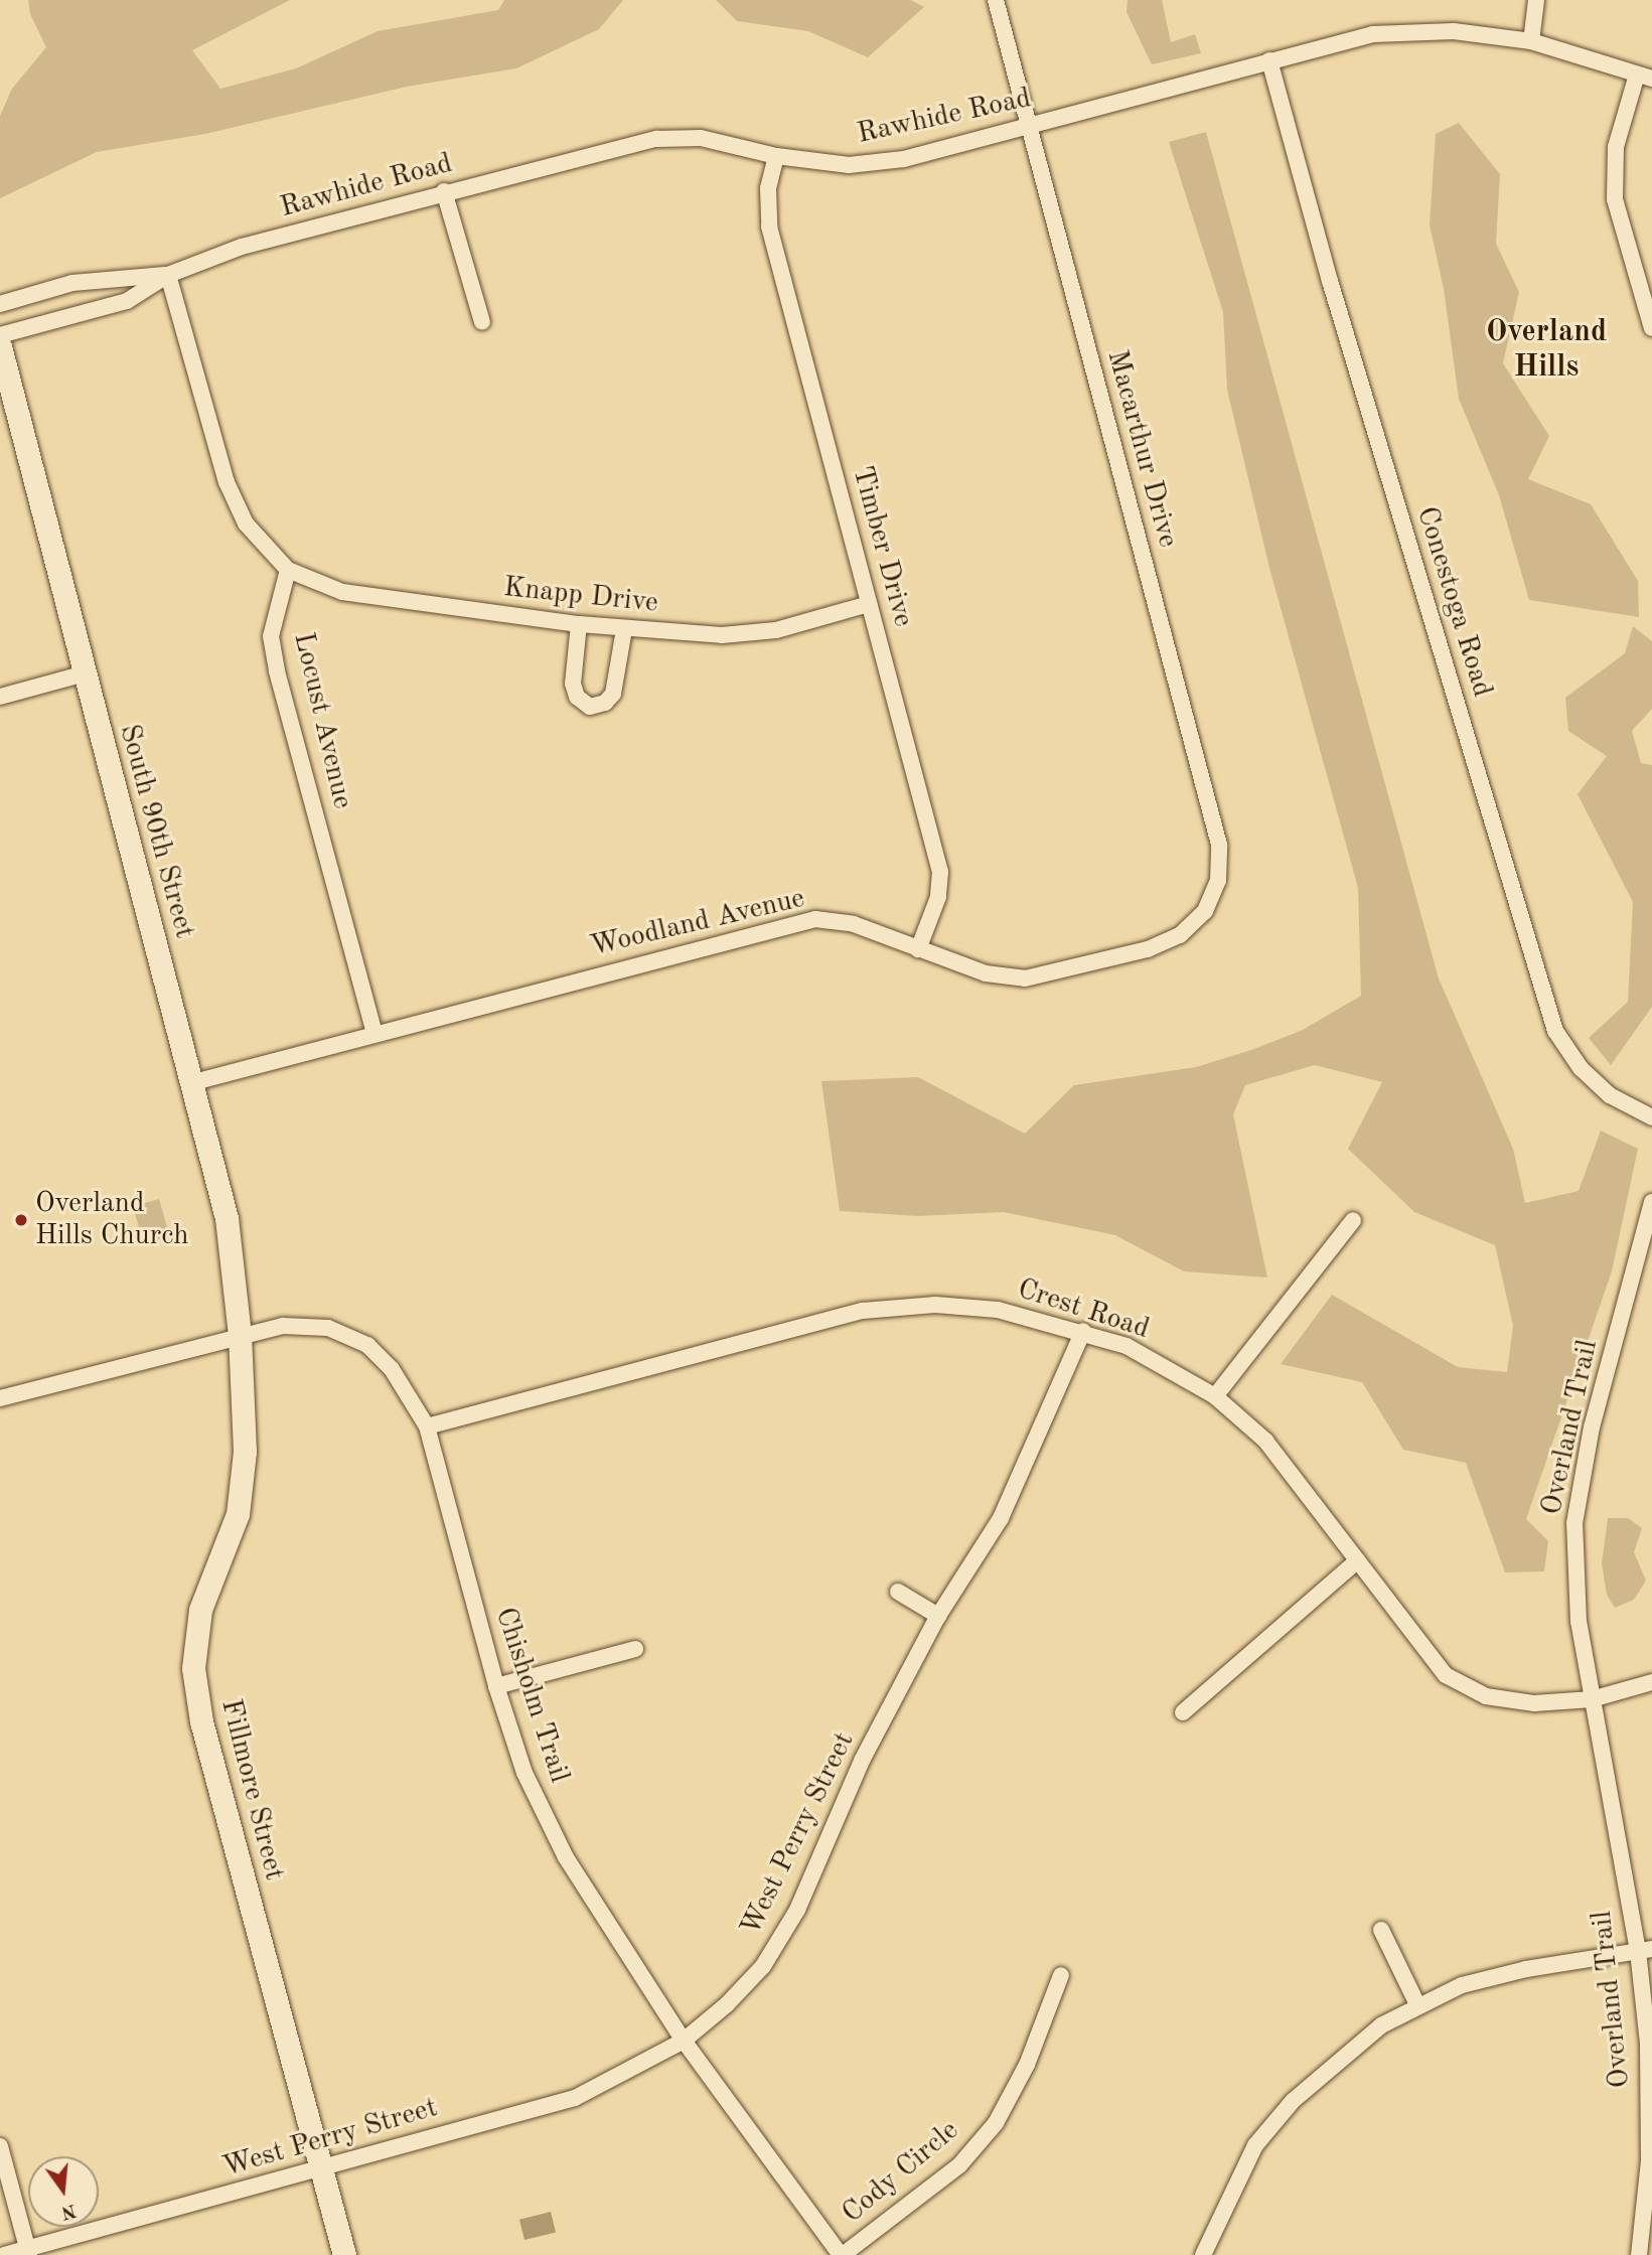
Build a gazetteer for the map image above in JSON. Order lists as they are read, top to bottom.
{
  "streets": {
    "street": [
      "Rawhide Road",
      "Macarthur Drive",
      "Timber Drive",
      "Knapp Drive",
      "Conestoga Road",
      "Locust Avenue",
      "South 90th Street",
      "Woodland Avenue",
      "Crest Road",
      "Overland Trail",
      "Chisholm Trail",
      "Fillmore Street",
      "West Perry Street",
      "Cody Circle"
    ]
  },
  "crossings": [
    ["Rawhide Road", "Macarthur Drive"],
    ["Rawhide Road", "Timber Drive"],
    ["Rawhide Road", "Conestoga Road"],
    ["Macarthur Drive", "Woodland Avenue"],
    ["Timber Drive", "Knapp Drive"],
    ["Timber Drive", "Woodland Avenue"],
    ["Knapp Drive", "Locust Avenue"],
    ["Locust Avenue", "Woodland Avenue"],
    ["South 90th Street", "Woodland Avenue"],
    ["South 90th Street", "Chisholm Trail"],
    ["South 90th Street", "Fillmore Street"],
    ["Crest Road", "Overland Trail"],
    ["Crest Road", "Chisholm Trail"],
    ["Crest Road", "West Perry Street"],
    ["Chisholm Trail", "Fillmore Street"],
    ["Chisholm Trail", "West Perry Street"],
    ["Chisholm Trail", "Cody Circle"],
    ["Fillmore Street", "West Perry Street"]
  ],
  "districts": ["Overland Hills"],
  "places": ["Overland Hills Church"],
  "north": "bottom"
}
